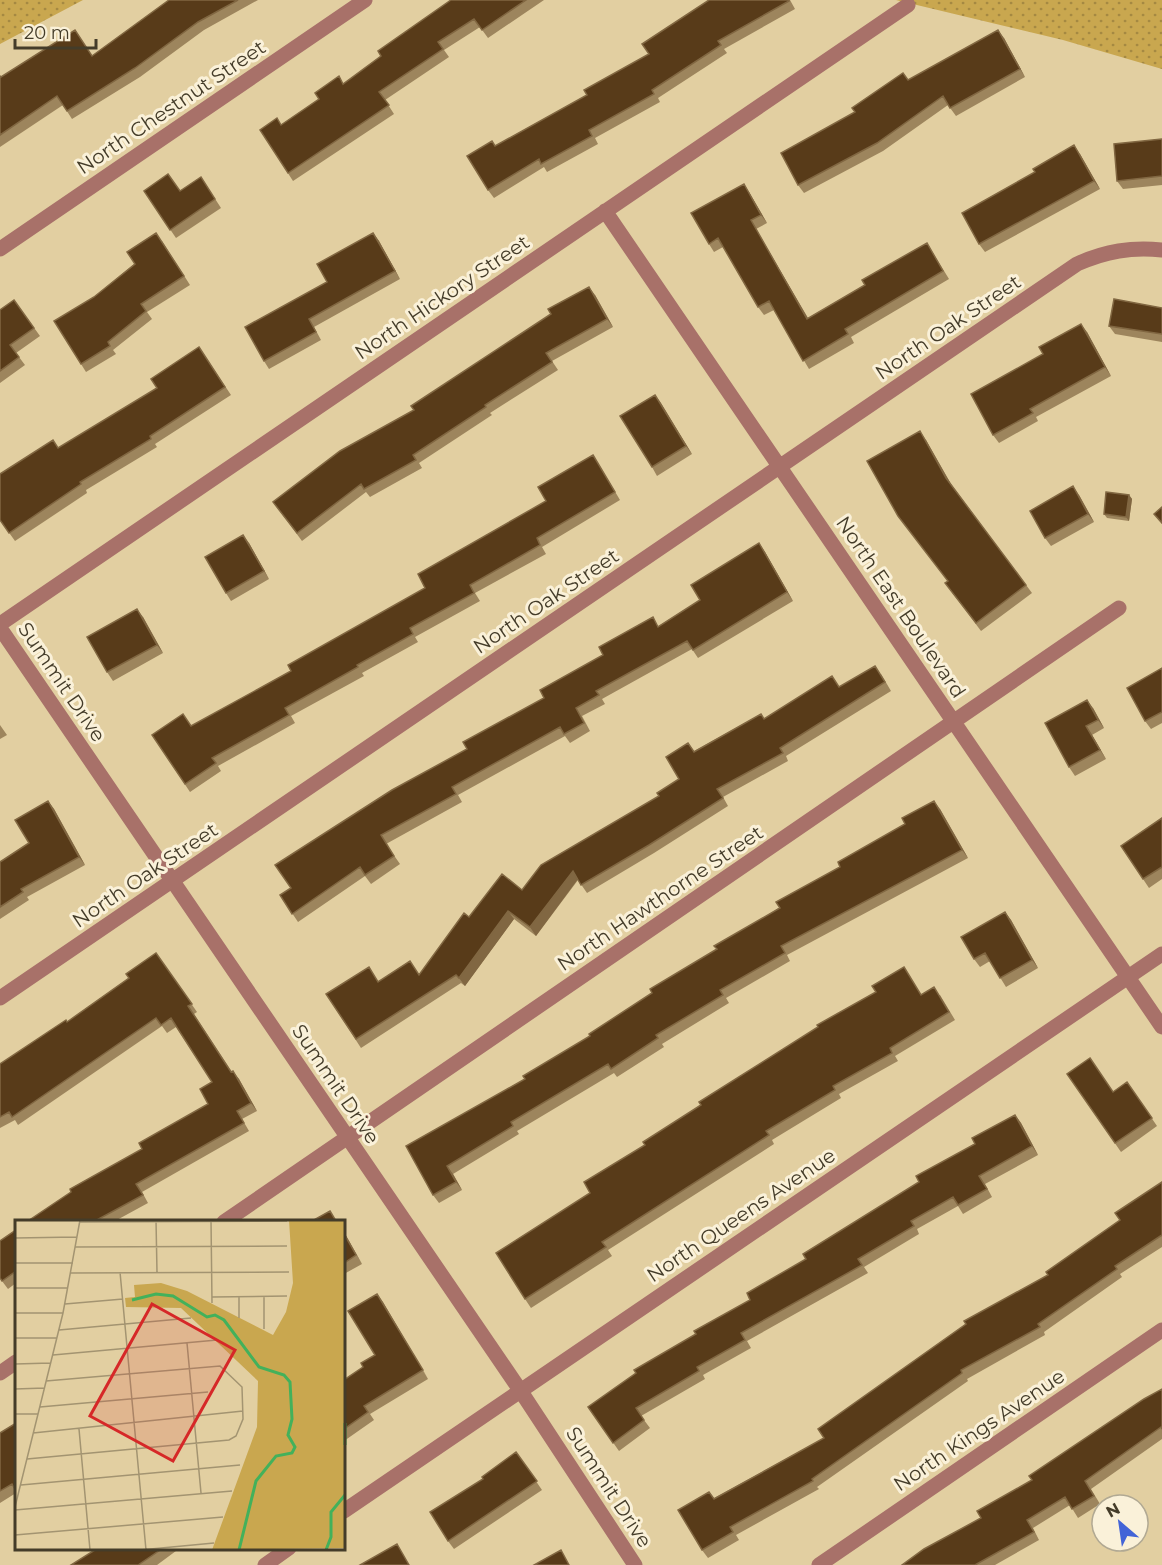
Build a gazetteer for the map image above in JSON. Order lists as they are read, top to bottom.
{
  "streets": {
    "street": [
      "North Chestnut Street",
      "North Hickory Street",
      "North Oak Street",
      "North East Boulevard",
      "Summit Drive",
      "North Hawthorne Street",
      "North Queens Avenue",
      "North Kings Avenue"
    ]
  },
  "crossings": [
    ["North Hickory Street", "North East Boulevard"],
    ["North Hickory Street", "Summit Drive"],
    ["North Oak Street", "North East Boulevard"],
    ["North Oak Street", "Summit Drive"],
    ["North East Boulevard", "North Hawthorne Street"],
    ["North East Boulevard", "North Queens Avenue"],
    ["Summit Drive", "North Hawthorne Street"],
    ["Summit Drive", "North Queens Avenue"]
  ],
  "scale_bar": "20 m",
  "north": "top left"
}
